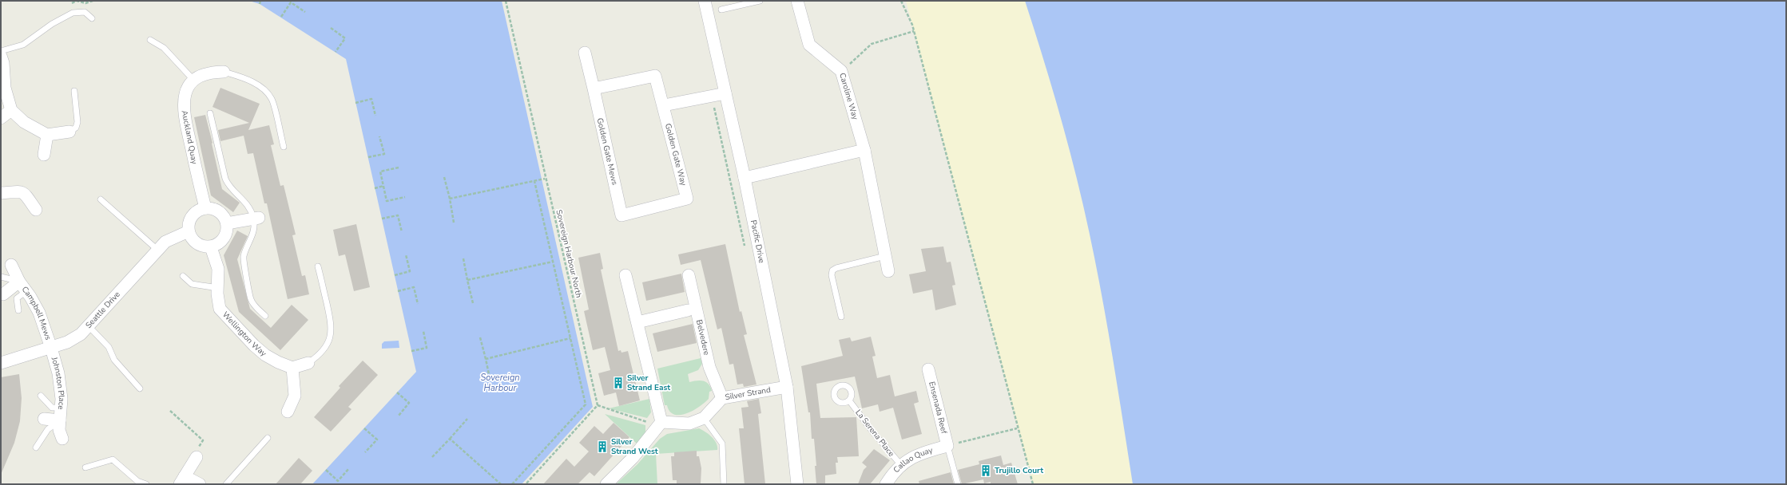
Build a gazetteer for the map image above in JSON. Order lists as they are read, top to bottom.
{
  "streets": {
    "street": [
      "Caroline Way",
      "Auckland Quay",
      "Golden Gate Mews",
      "Golden Gate Way",
      "Pacific Drive",
      "Seattle Drive",
      "Campbell Mews",
      "Wellington Way",
      "Belvedere",
      "Johnston Place",
      "Silver Strand",
      "Ensenada Reef",
      "Callao Quay"
    ],
    "lane": ["La Serena Place"],
    "path": ["Sovereign Harbour North"]
  },
  "crossings": [
    ["Auckland Quay", "Seattle Drive"],
    ["Auckland Quay", "Wellington Way"],
    ["Golden Gate Mews", "Golden Gate Way"],
    ["Pacific Drive", "Silver Strand"],
    ["Seattle Drive", "Campbell Mews"],
    ["Seattle Drive", "Wellington Way"],
    ["Seattle Drive", "Johnston Place"],
    ["Campbell Mews", "Johnston Place"],
    ["Belvedere", "Silver Strand"],
    ["Ensenada Reef", "Callao Quay"],
    ["La Serena Place", "Callao Quay"]
  ],
  "water": ["Sovereign Harbour"],
  "places": {
    "building": ["Silver Strand East", "Silver Strand West", "Trujillo Court"]
  }
}
